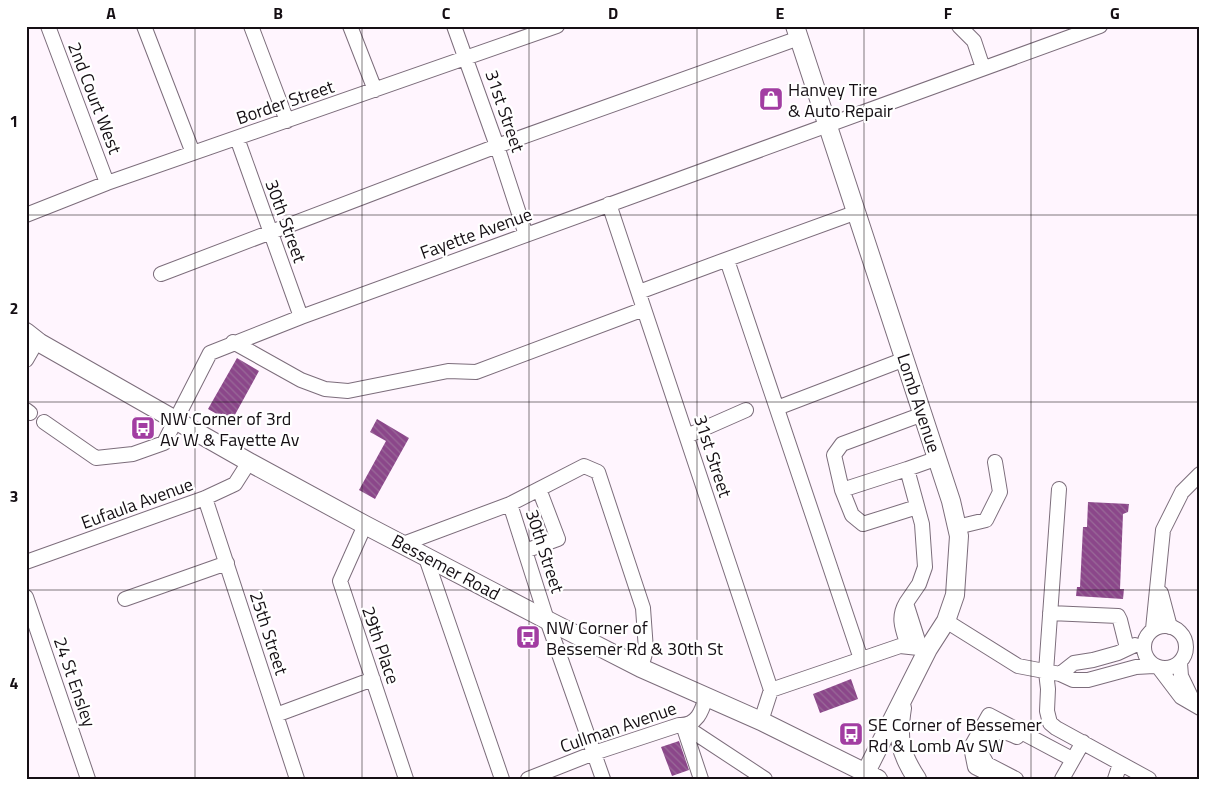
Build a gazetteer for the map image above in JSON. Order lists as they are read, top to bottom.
{
  "streets": {
    "main road": ["Lomb Avenue", "Bessemer Road"],
    "street": [
      "2nd Court West",
      "Border Street",
      "31st Street",
      "30th Street",
      "Fayette Avenue",
      "Eufaula Avenue",
      "25th Street",
      "29th Place",
      "24 St Ensley",
      "Cullman Avenue"
    ]
  },
  "crossings": [
    ["2nd Court West", "Border Street"],
    ["Border Street", "31st Street"],
    ["Border Street", "30th Street"],
    ["31st Street", "Fayette Avenue"],
    ["30th Street", "Fayette Avenue"],
    ["30th Street", "Bessemer Road"],
    ["30th Street", "Cullman Avenue"],
    ["Fayette Avenue", "Lomb Avenue"],
    ["Fayette Avenue", "Bessemer Road"],
    ["Lomb Avenue", "Bessemer Road"],
    ["Eufaula Avenue", "Bessemer Road"],
    ["Eufaula Avenue", "25th Street"],
    ["Bessemer Road", "29th Place"],
    ["Bessemer Road", "Cullman Avenue"]
  ],
  "places": {
    "shop": ["Hanvey Tire & Auto Repair"],
    "bus stop": ["NW Corner of 3rd Av W & Fayette Av", "NW Corner of Bessemer Rd & 30th St", "SE Corner of Bessemer Rd & Lomb Av SW"]
  },
  "grid": {
    "columns": [
      "A",
      "B",
      "C",
      "D",
      "E",
      "F",
      "G"
    ],
    "rows": [
      "1",
      "2",
      "3",
      "4"
    ]
  }
}
